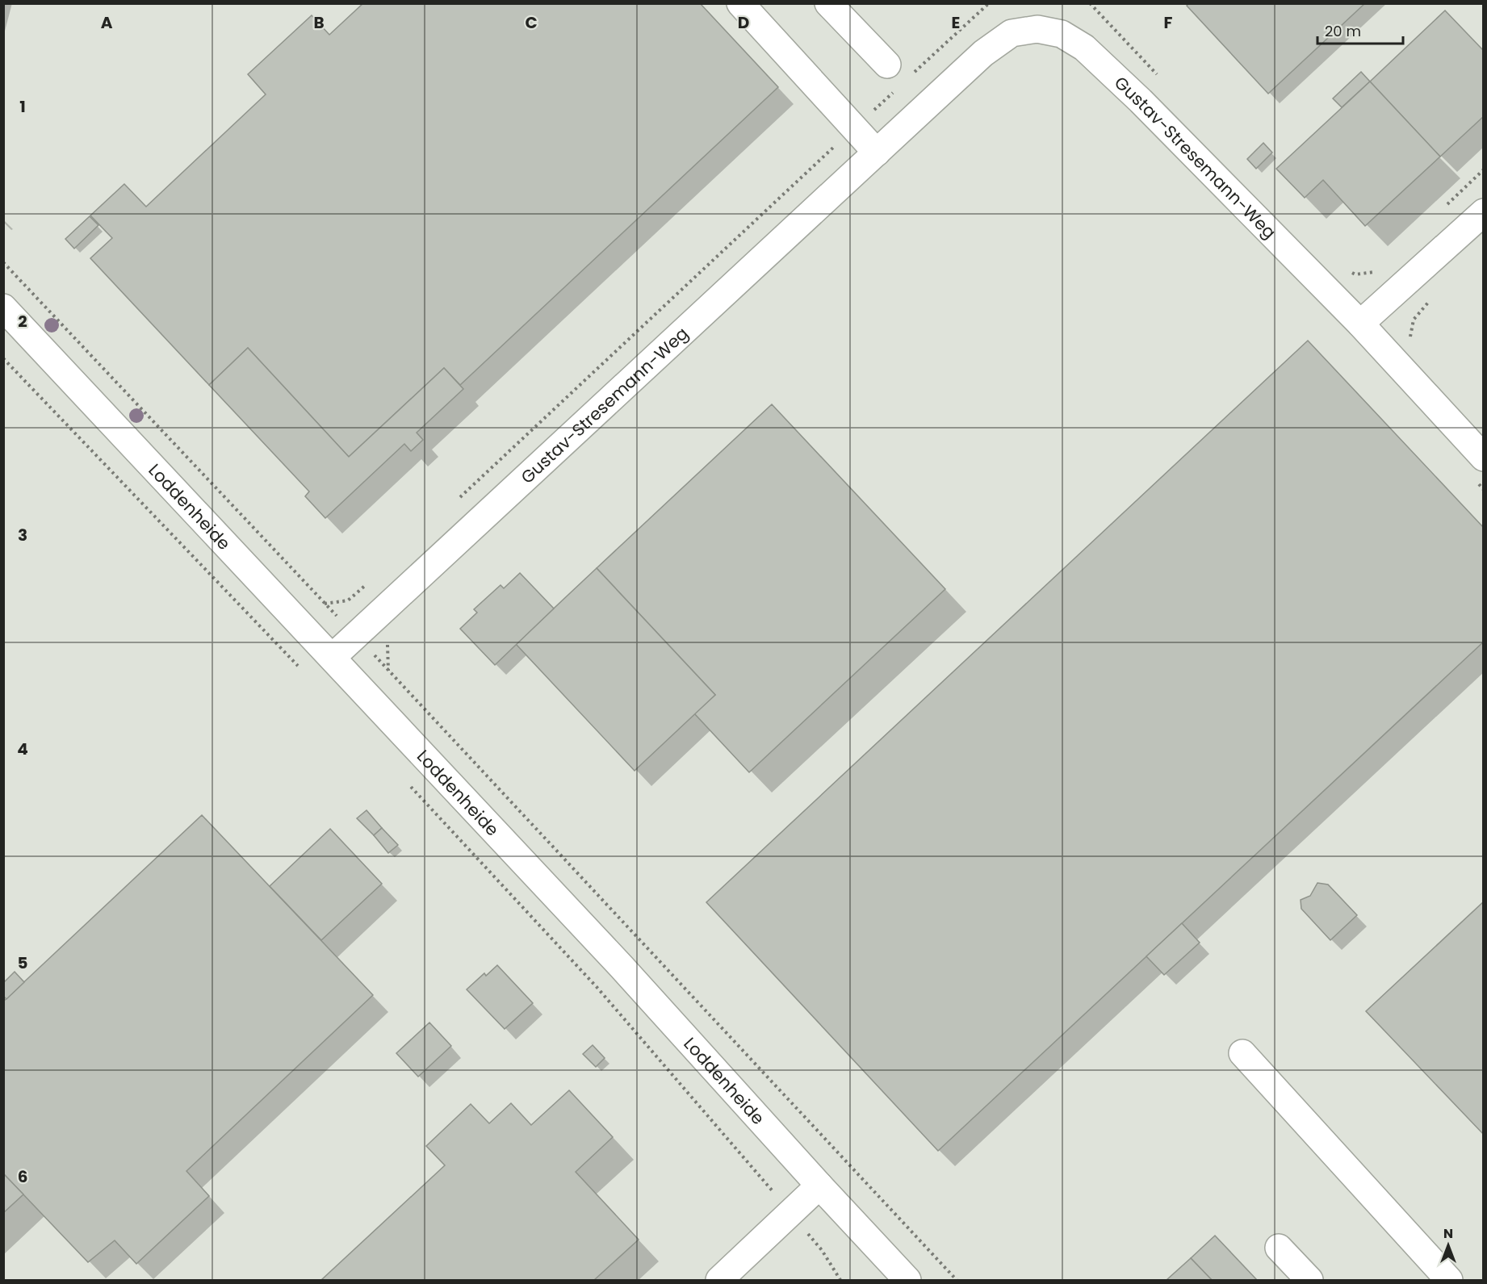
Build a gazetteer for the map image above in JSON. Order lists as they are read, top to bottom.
{
  "streets": {
    "street": ["Gustav-Stresemann-Weg", "Loddenheide"]
  },
  "crossings": [
    ["Gustav-Stresemann-Weg", "Loddenheide"]
  ],
  "scale_bar": "20 m",
  "north": "top",
  "grid": {
    "columns": [
      "A",
      "B",
      "C",
      "D",
      "E",
      "F"
    ],
    "rows": [
      "1",
      "2",
      "3",
      "4",
      "5",
      "6"
    ]
  }
}
